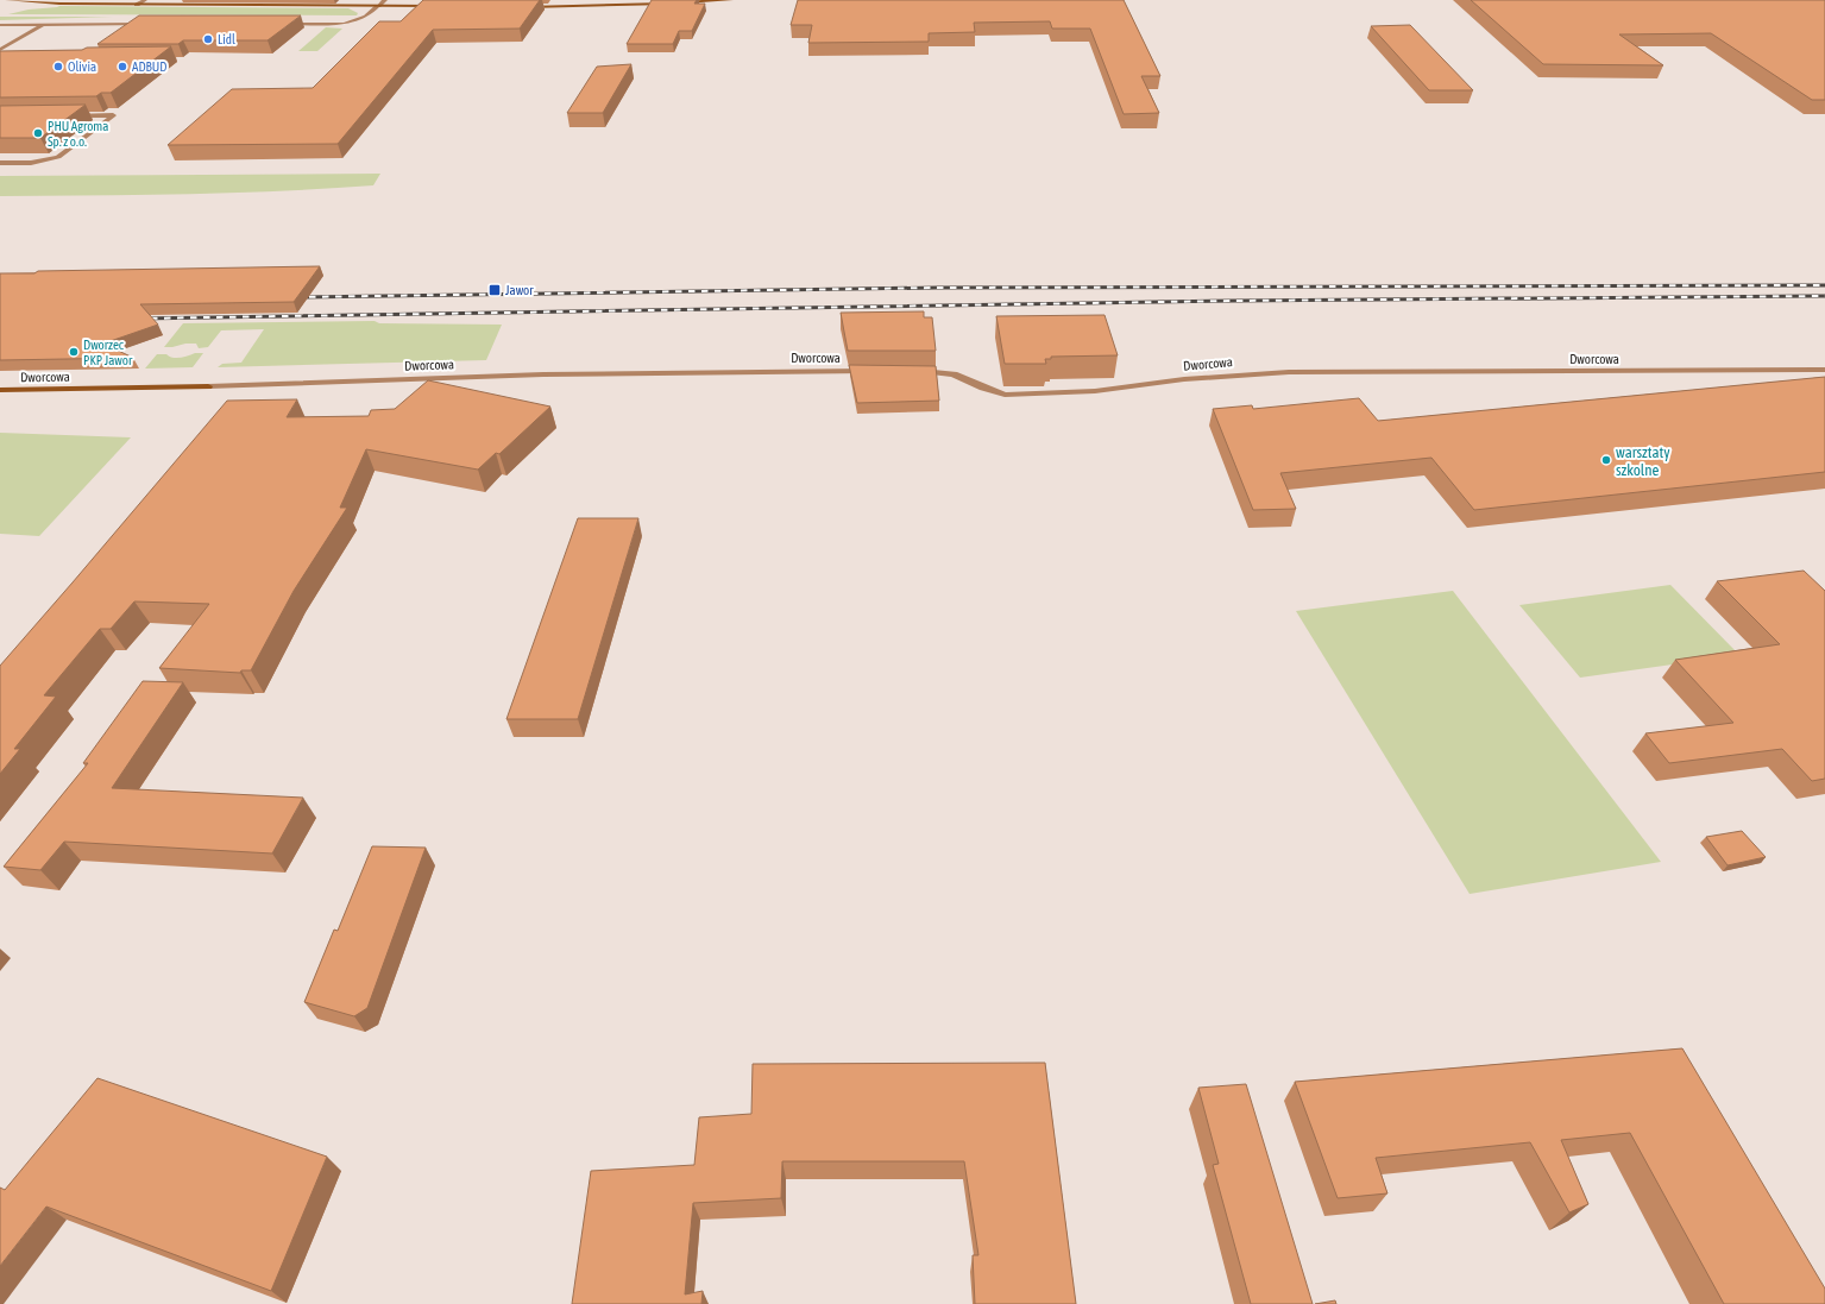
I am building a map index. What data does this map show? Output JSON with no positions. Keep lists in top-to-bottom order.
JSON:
{
  "streets": {
    "main road": ["Dworcowa"]
  },
  "places": {
    "other": [
      "Lidl",
      "Olivia",
      "ADBUD",
      "PHU Agroma Sp. z o.o.",
      "Dworzec PKP Jawor",
      "warsztaty szkolne"
    ],
    "transit": ["Jawor"]
  }
}
